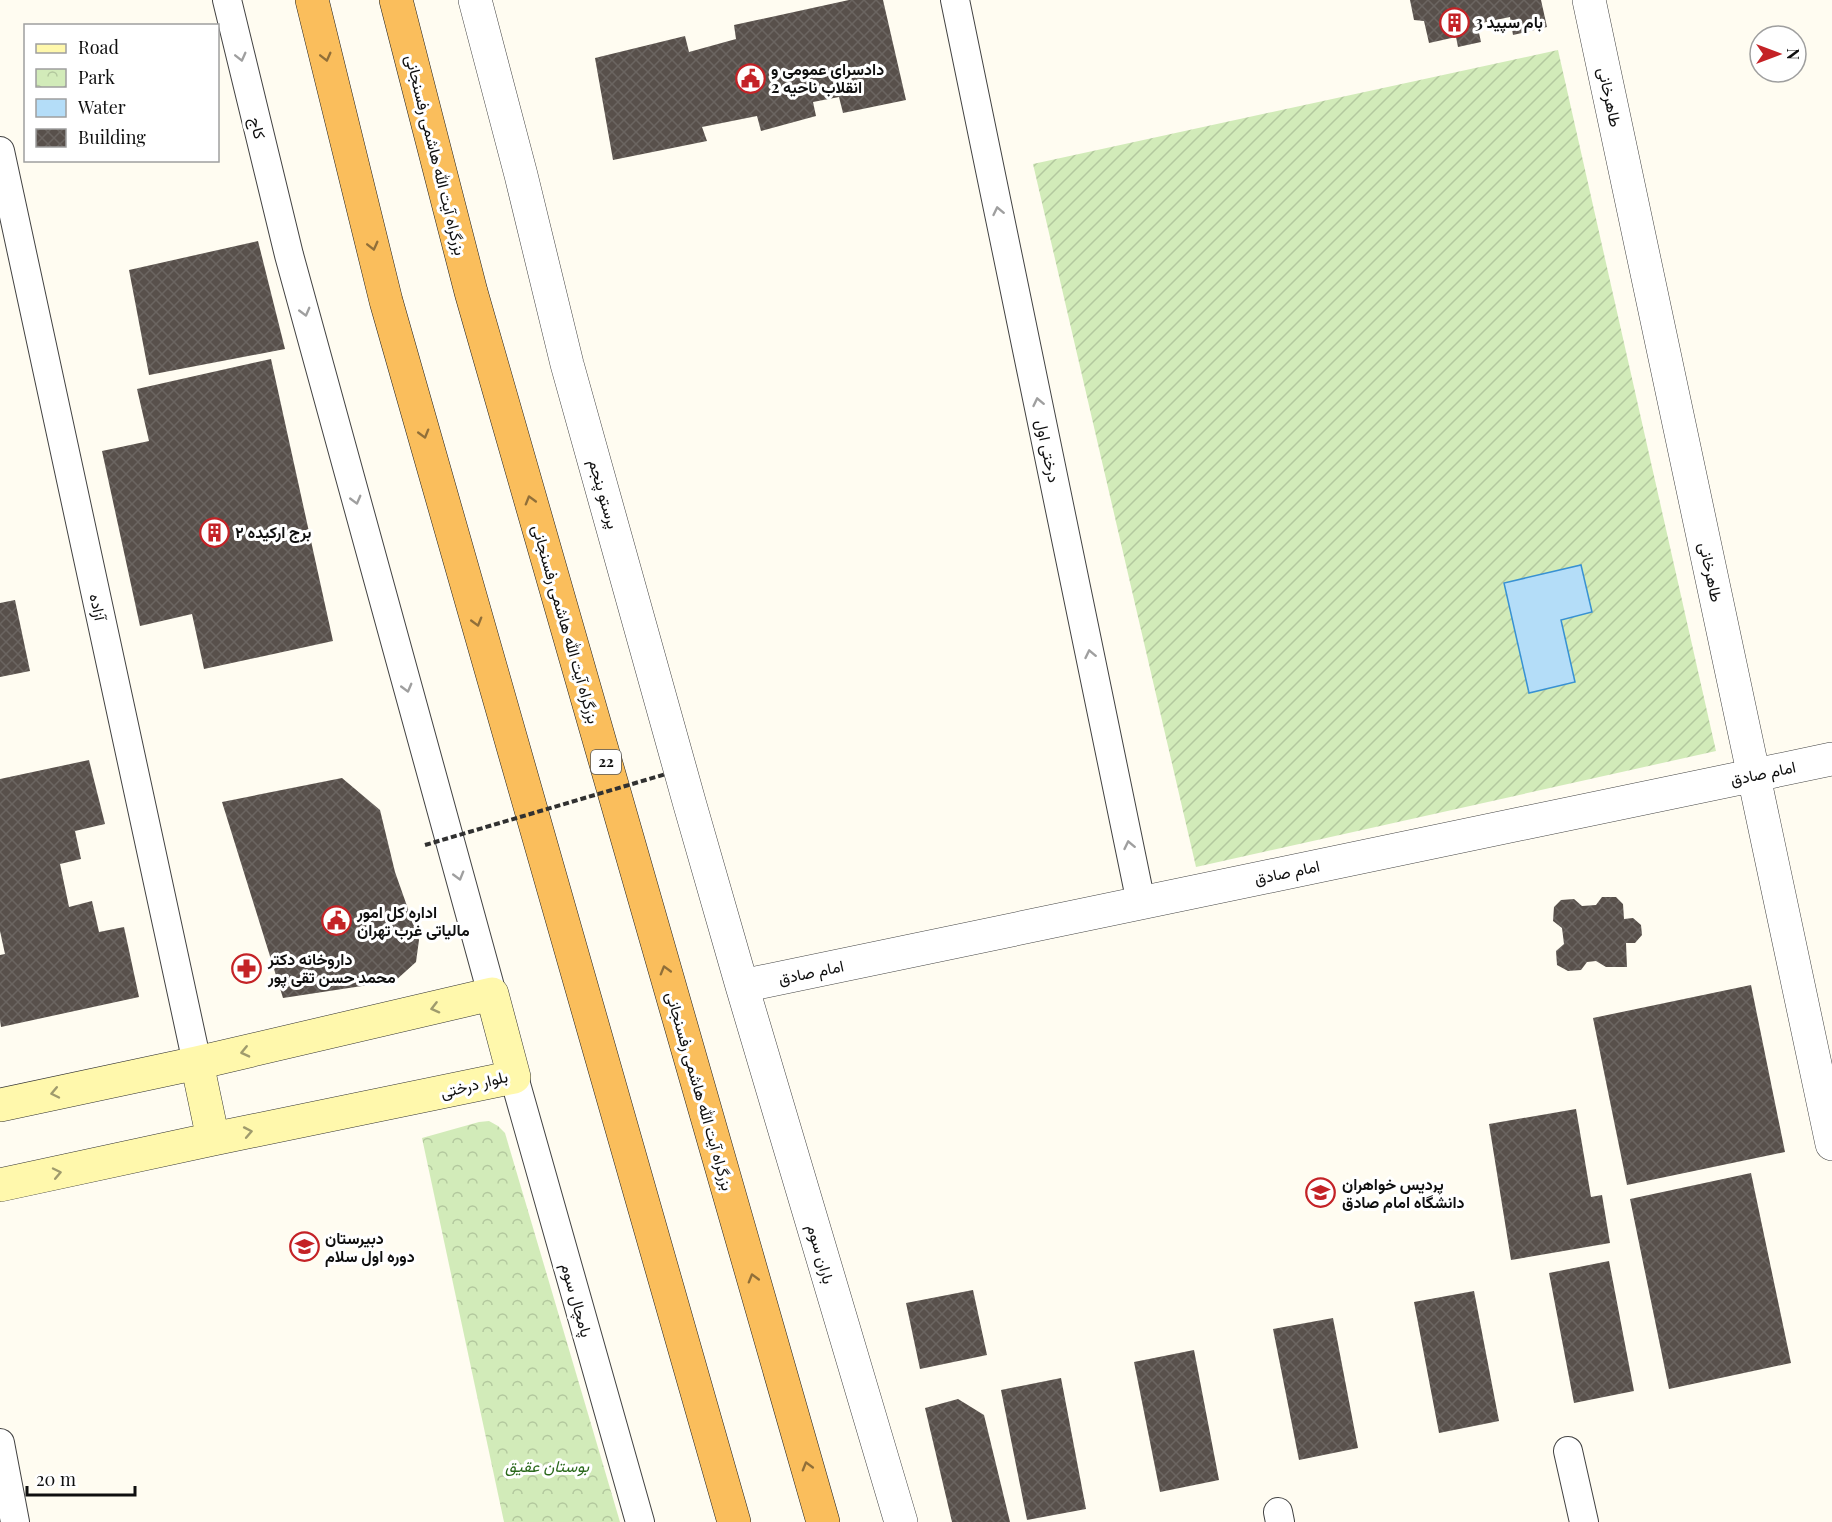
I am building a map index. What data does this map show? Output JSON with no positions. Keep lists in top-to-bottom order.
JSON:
{
  "streets": {
    "highway": ["بزرگراه آیت الله هاشمی رفسنجانی", "22"],
    "main road": ["بلوار درختی"],
    "street": [
      "طاهرخانی",
      "کاج",
      "درختی اول",
      "پرستو پنجم",
      "آزاده",
      "امام صادق",
      "باران سوم",
      "پامچال سوم"
    ]
  },
  "crossings": [
    ["طاهرخانی", "امام صادق"],
    ["کاج", "بلوار درختی"],
    ["درختی اول", "امام صادق"],
    ["پرستو پنجم", "امام صادق"],
    ["پرستو پنجم", "باران سوم"],
    ["امام صادق", "باران سوم"],
    ["بلوار درختی", "پامچال سوم"]
  ],
  "one_way": ["کاج", "درختی اول"],
  "parks": ["بوستان عقیق"],
  "places": {
    "building": ["بام سپید 3", "برج ارکیده ۲"],
    "public building": ["دادسرای عمومی و انقلاب ناحیه 2", "اداره کل امور مالیاتی غرب تهران"],
    "pharmacy": ["داروخانه دکتر محمد حسن تقی پور"],
    "school or university": ["پردیس خواهران دانشگاه امام صادق", "دبیرستان دوره اول سلام"]
  },
  "legend": [
    "Road",
    "Park",
    "Water",
    "Building"
  ],
  "scale_bar": "20 m",
  "north": "right"
}
